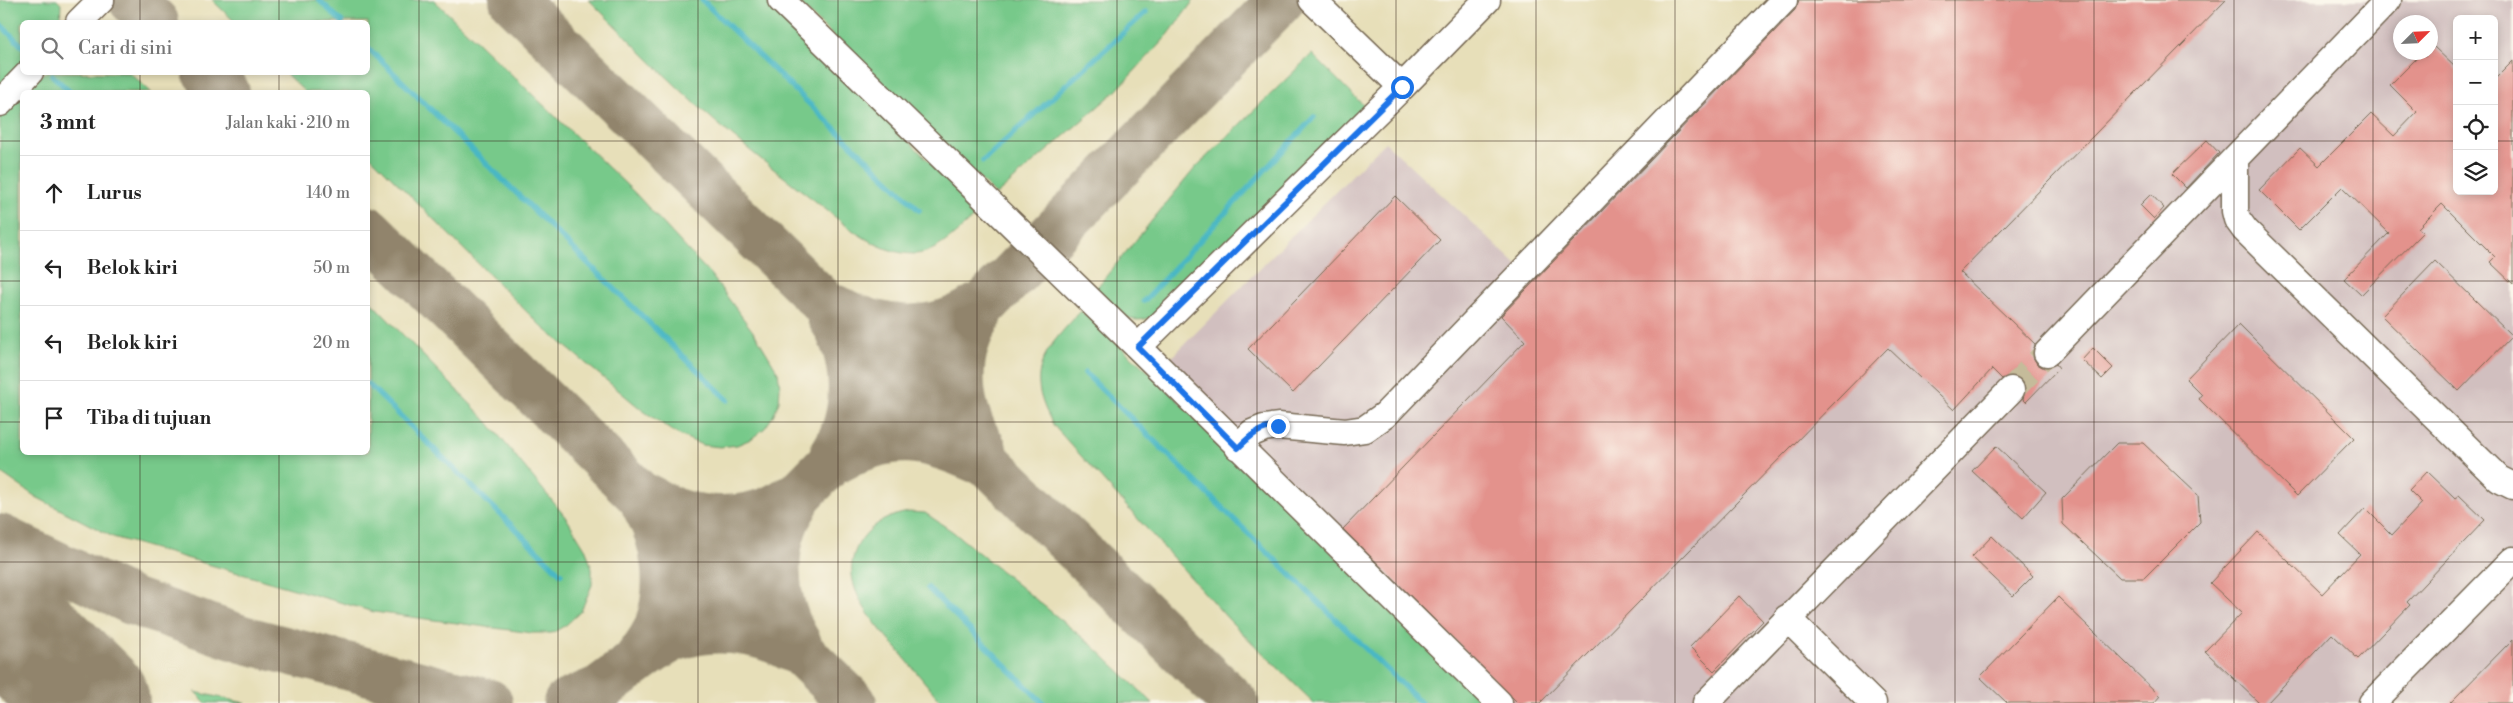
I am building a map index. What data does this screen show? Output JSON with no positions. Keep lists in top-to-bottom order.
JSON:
{
  "north": "top right",
  "page": {
    "map_buttons": ["+", "−"],
    "search": "Cari di sini",
    "heading": ["3 mnt", "Jalan kaki · 210 m"],
    "list": [
      ["Lurus", "140 m"],
      ["Belok kiri", "50 m"],
      ["Belok kiri", "20 m"],
      "Tiba di tujuan"
    ]
  }
}
